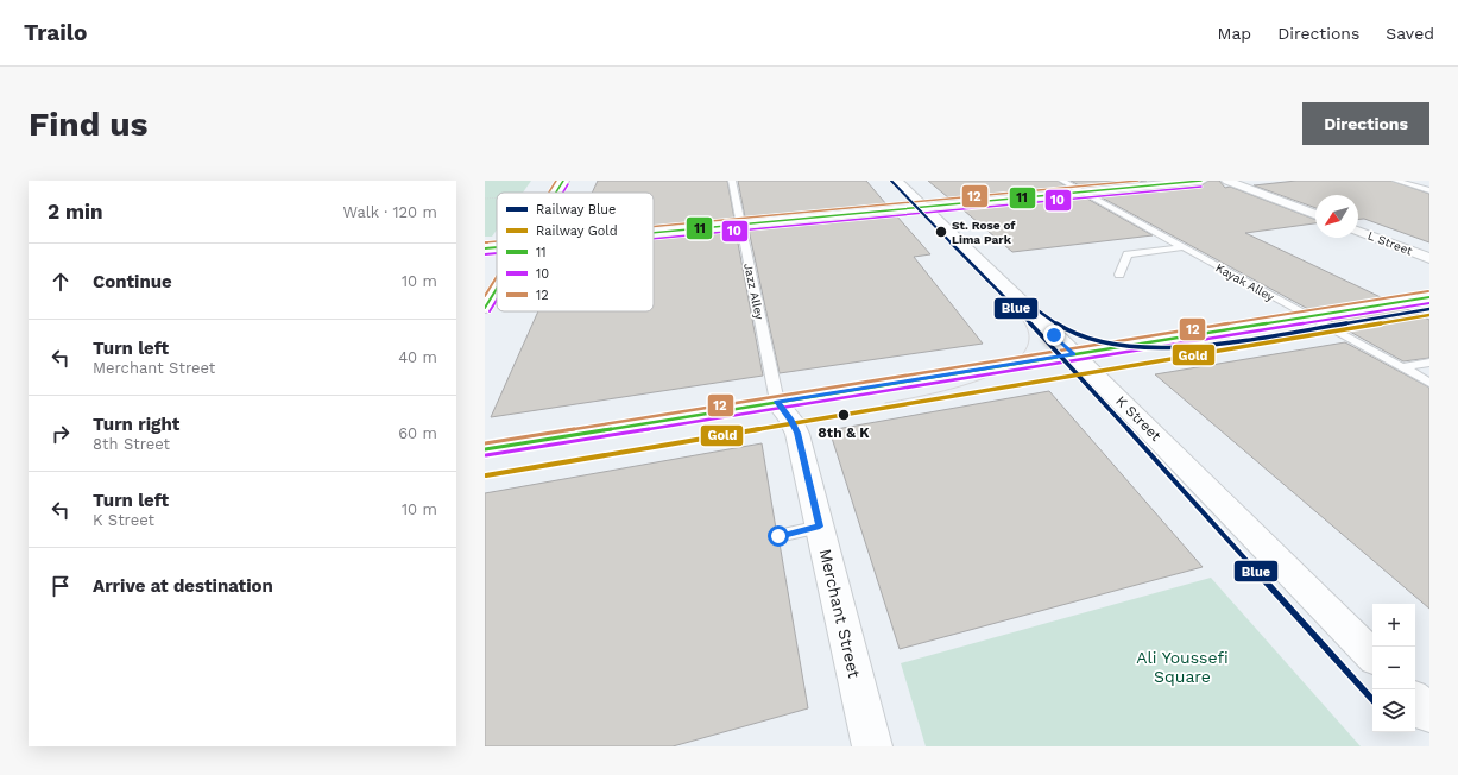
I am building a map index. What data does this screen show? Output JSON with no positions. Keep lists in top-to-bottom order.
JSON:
{
  "streets": {
    "street": ["L Street", "K Street", "Merchant Street"],
    "lane": ["Kayak Alley", "Jazz Alley"]
  },
  "crossings": [
    ["Jazz Alley", "Merchant Street"]
  ],
  "parks": ["Ali Youssefi Square"],
  "places": ["St. Rose of Lima Park", "8th & K"],
  "lines": [
    "rail line Blue",
    "transit line 11",
    "transit line 12",
    "transit line 10",
    "rail line Gold"
  ],
  "legend": [
    "Railway Blue",
    "Railway Gold",
    "11",
    "10",
    "12"
  ],
  "north": "bottom left",
  "page": {
    "header": "Trailo",
    "nav": ["Map", "Directions", "Saved"],
    "buttons": "Directions",
    "title": "Find us",
    "heading": ["2 min", "Walk · 120 m"],
    "list": [
      ["Continue", "10 m"],
      ["Turn left", "Merchant Street", "40 m"],
      ["Turn right", "8th Street", "60 m"],
      ["Turn left", "K Street", "10 m"],
      "Arrive at destination"
    ],
    "map_buttons": ["+", "−"]
  }
}
